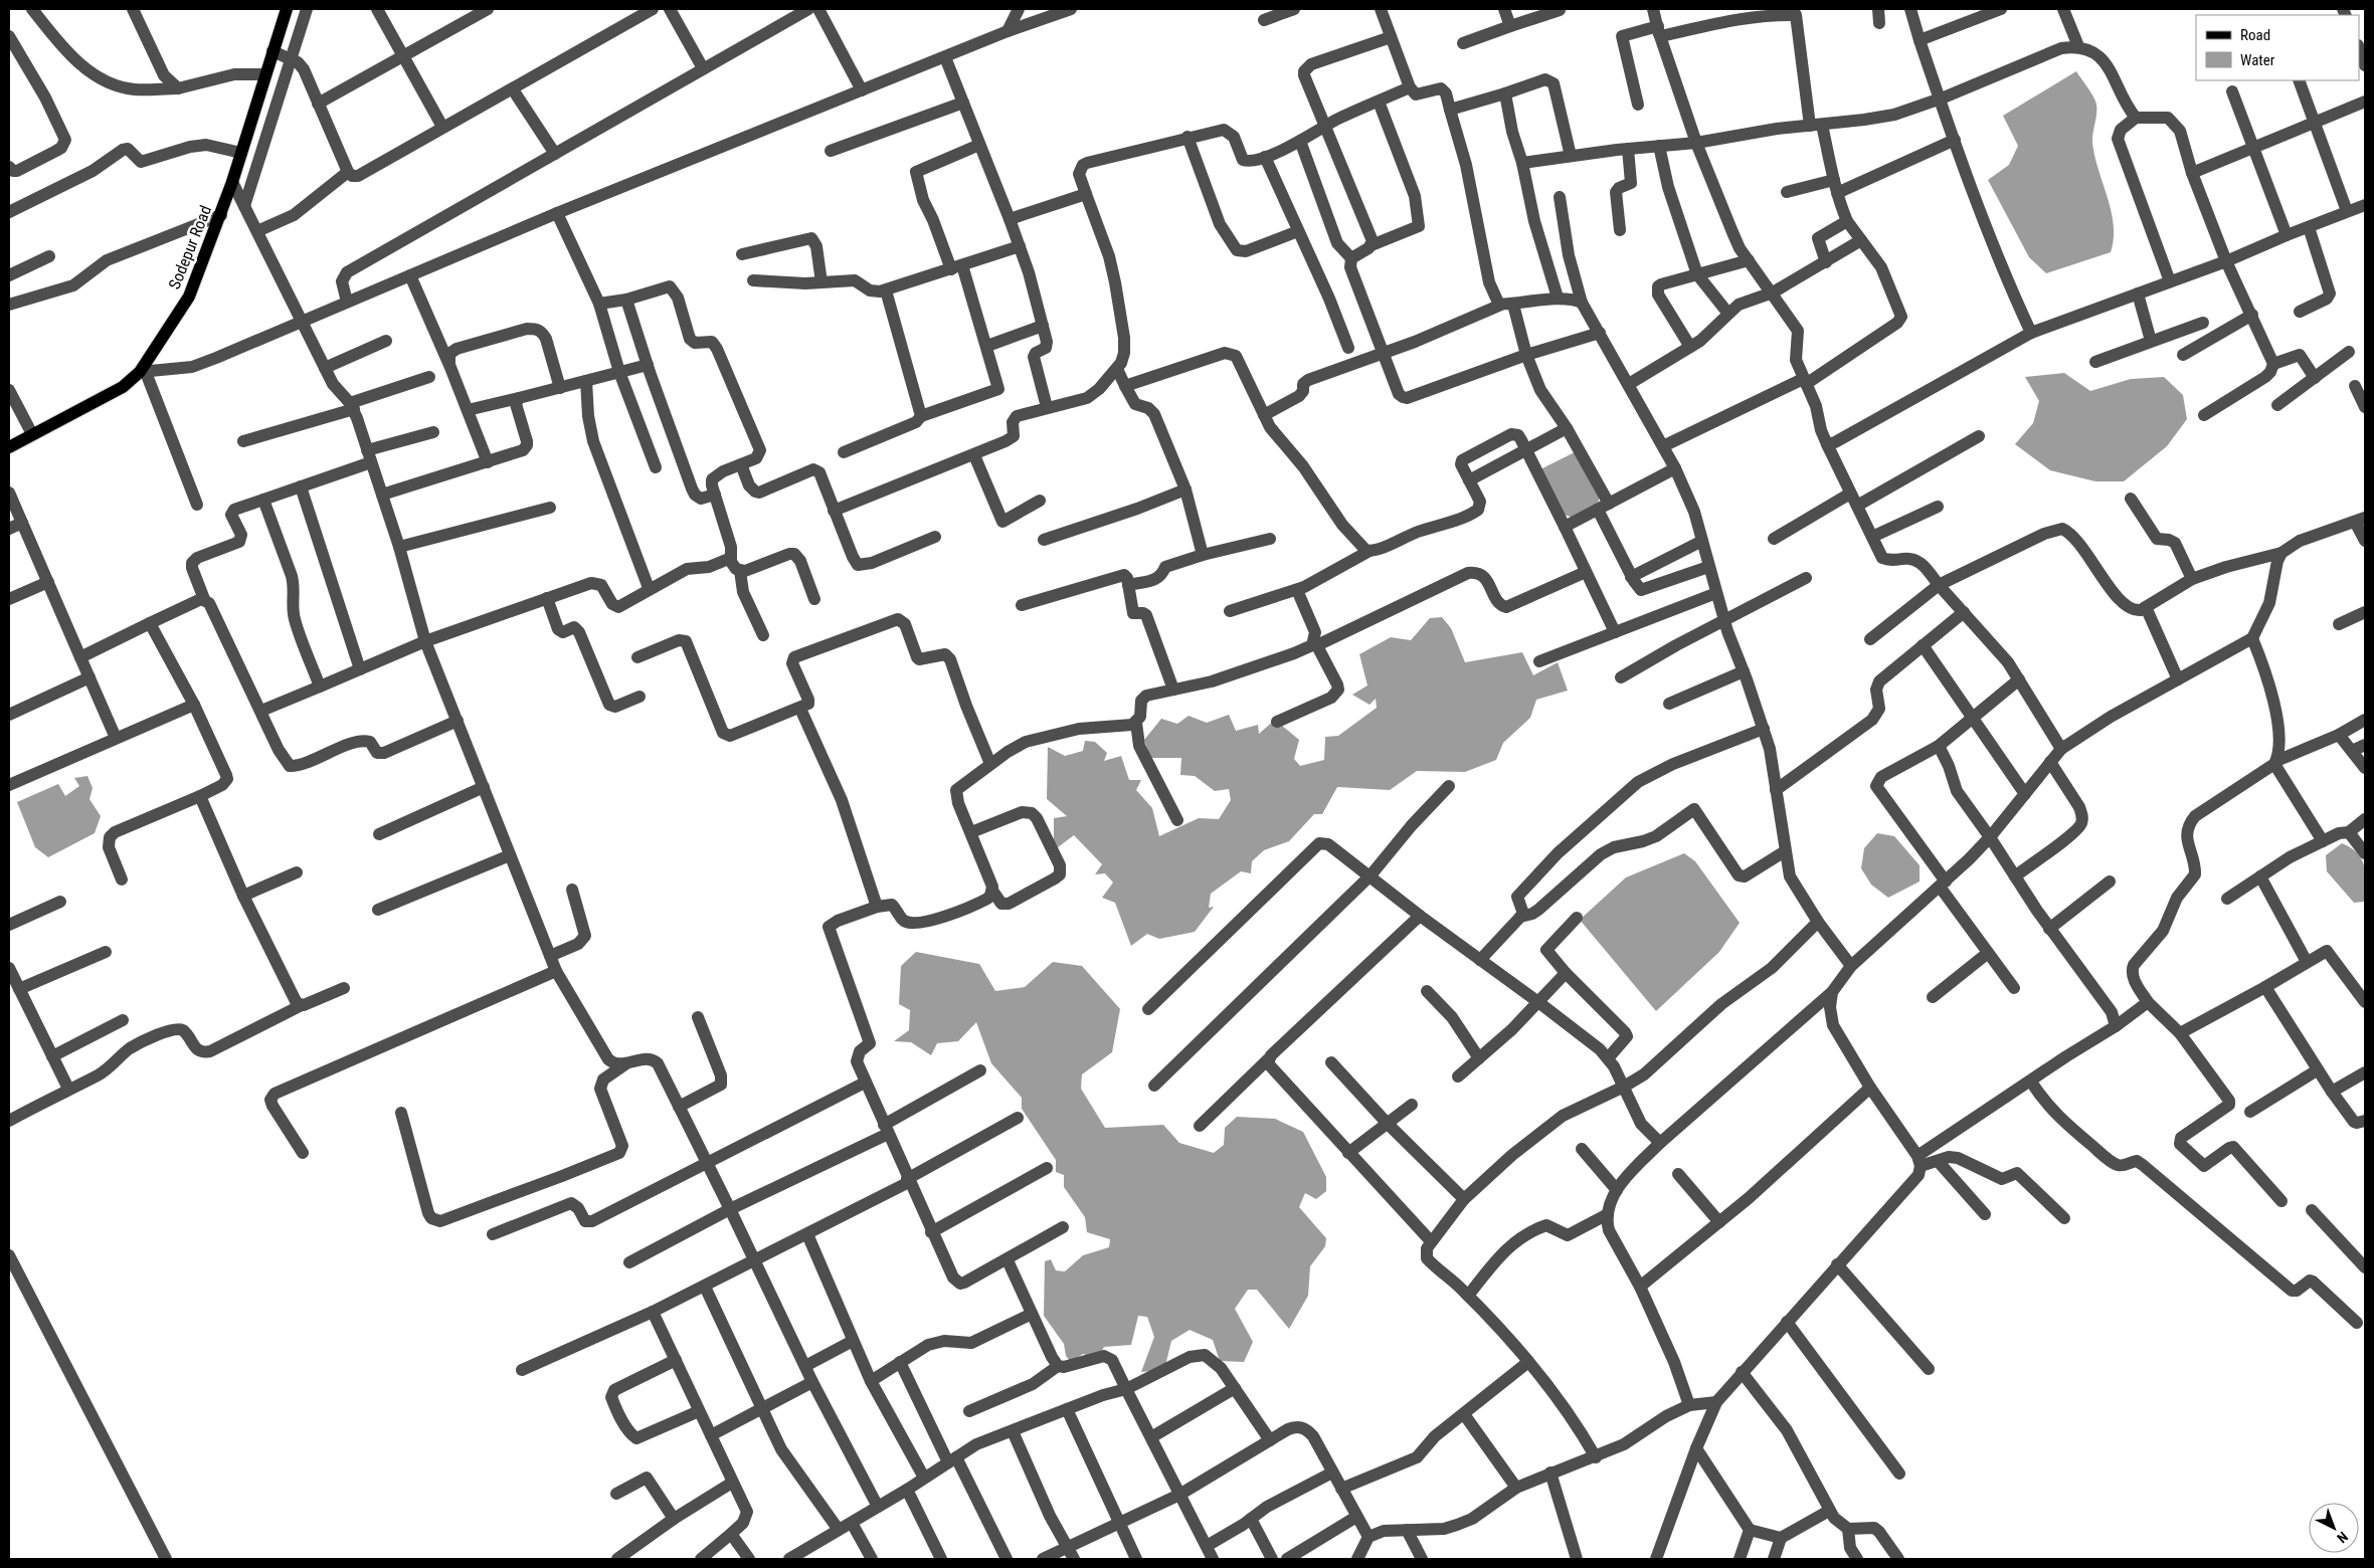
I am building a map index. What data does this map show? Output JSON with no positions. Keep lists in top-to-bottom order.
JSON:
{
  "streets": {
    "main road": ["Sodepur Road"]
  },
  "legend": ["Road", "Water"],
  "north": "bottom right"
}
